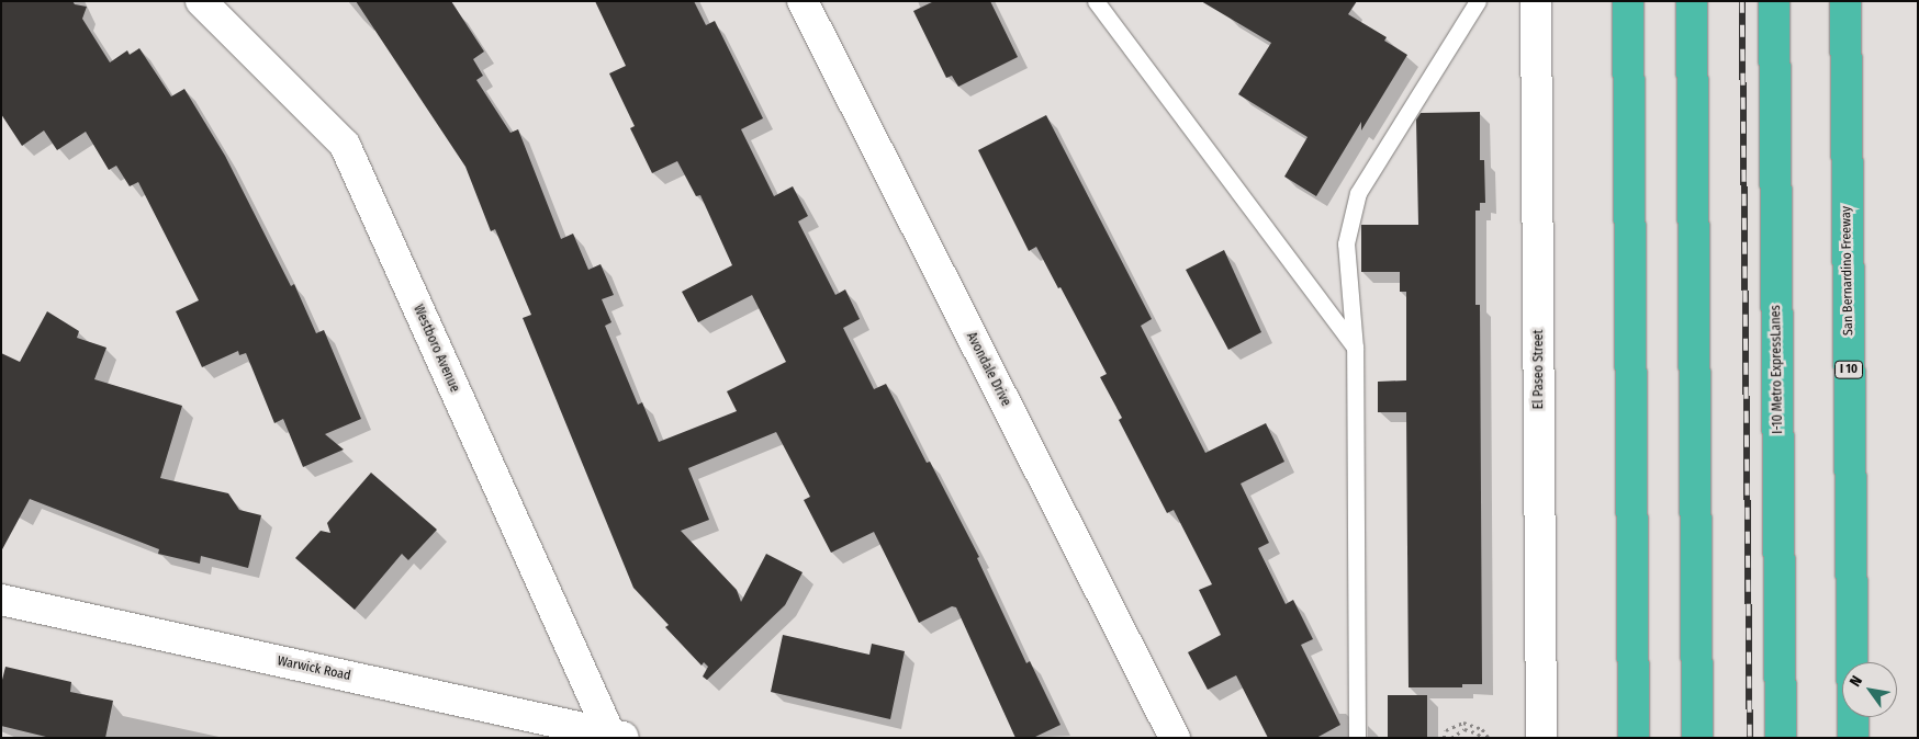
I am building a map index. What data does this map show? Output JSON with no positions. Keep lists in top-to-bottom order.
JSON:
{
  "streets": {
    "highway": ["San Bernardino Freeway", "I-10 Metro ExpressLanes", "I 10"],
    "street": [
      "Westboro Avenue",
      "Avondale Drive",
      "El Paseo Street",
      "Warwick Road"
    ]
  },
  "crossings": [
    ["Westboro Avenue", "Warwick Road"]
  ],
  "north": "top left"
}
